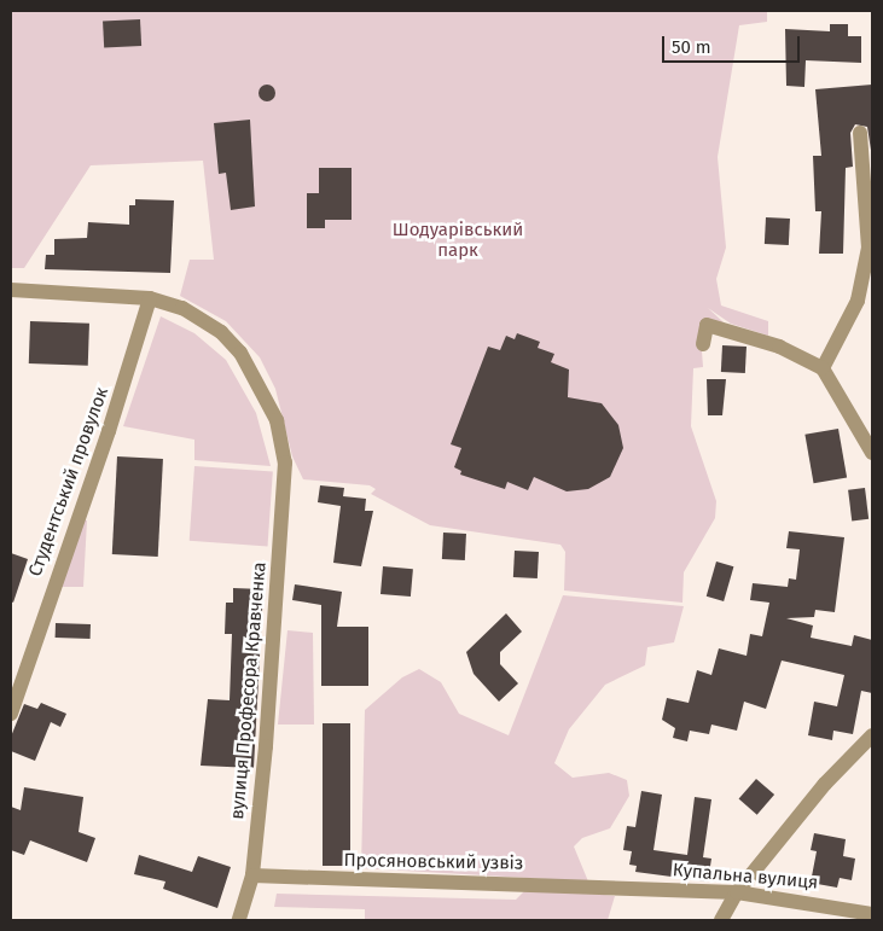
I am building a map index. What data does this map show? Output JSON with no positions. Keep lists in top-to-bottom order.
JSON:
{
  "streets": {
    "street": [
      "Студентський провулок",
      "вулиця Професора Кравченка",
      "Просяновський узвіз",
      "Купальна вулиця"
    ]
  },
  "crossings": [
    ["Студентський провулок", "вулиця Професора Кравченка"],
    ["вулиця Професора Кравченка", "Просяновський узвіз"],
    ["Просяновський узвіз", "Купальна вулиця"]
  ],
  "parks": ["Шодуарівський парк"],
  "scale_bar": "50 m"
}
